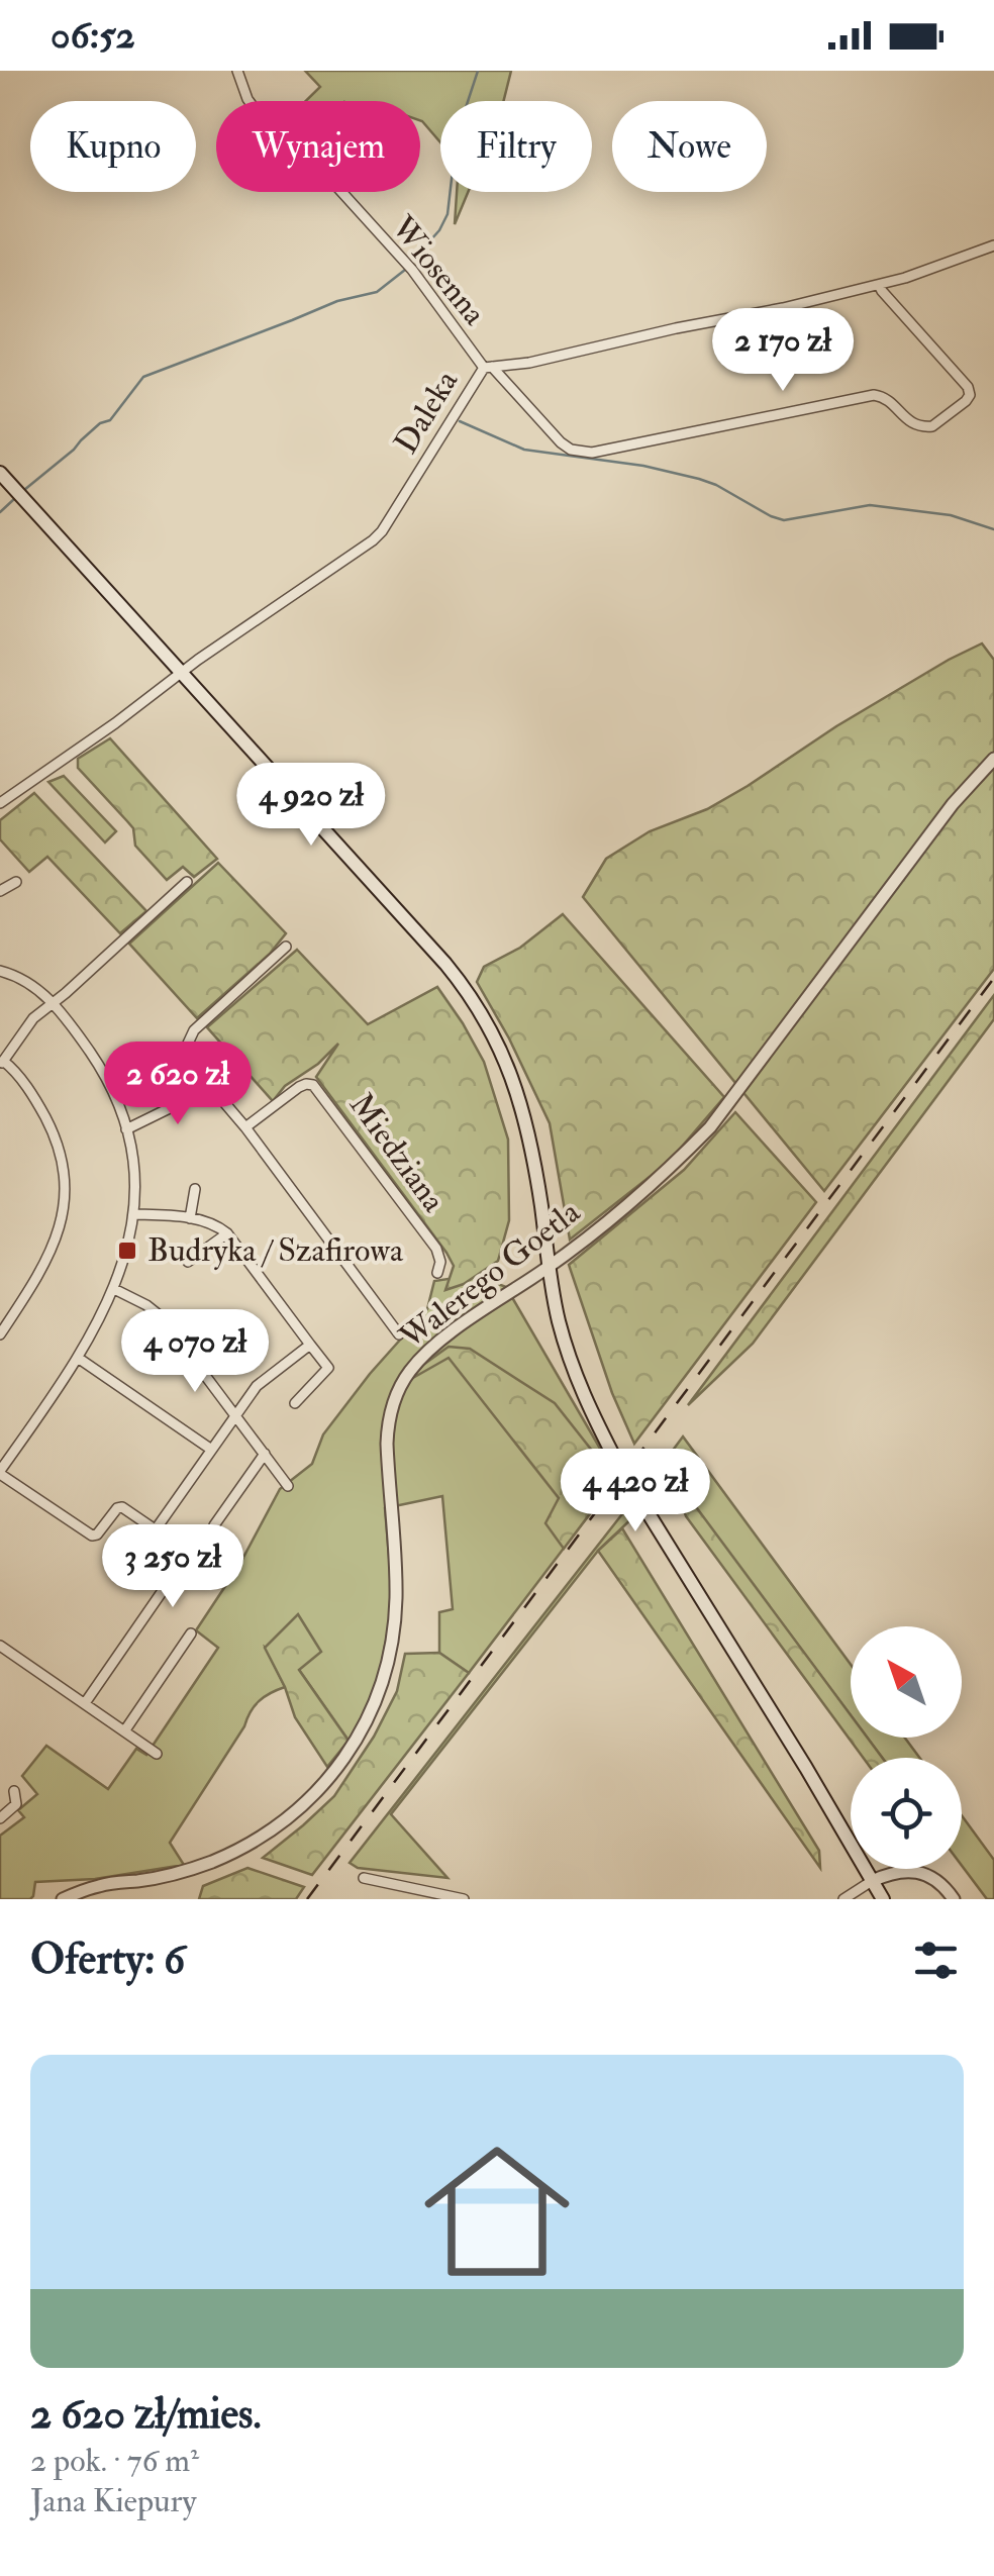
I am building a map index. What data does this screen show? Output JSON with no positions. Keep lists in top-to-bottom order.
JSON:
{
  "streets": {
    "street": [
      "Wiosenna",
      "Daleka",
      "Miedziana",
      "Walerego Goetla"
    ]
  },
  "crossings": [
    ["Wiosenna", "Daleka"]
  ],
  "places": {
    "transit": ["Budryka / Szafirowa"]
  },
  "north": "top left",
  "page": {
    "status": "06:52",
    "chip": [
      "Kupno",
      "Wynajem",
      "Filtry",
      "Nowe"
    ],
    "price": [
      "2 170 zł",
      "4 920 zł",
      "2 620 zł",
      "4 070 zł",
      "4 420 zł",
      "3 250 zł"
    ],
    "heading": "Oferty: 6",
    "list": [
      {
        "name": "2 620 zł/mies.",
        "note": "2 pok. · 76 m² · Jana Kiepury"
      }
    ]
  }
}
